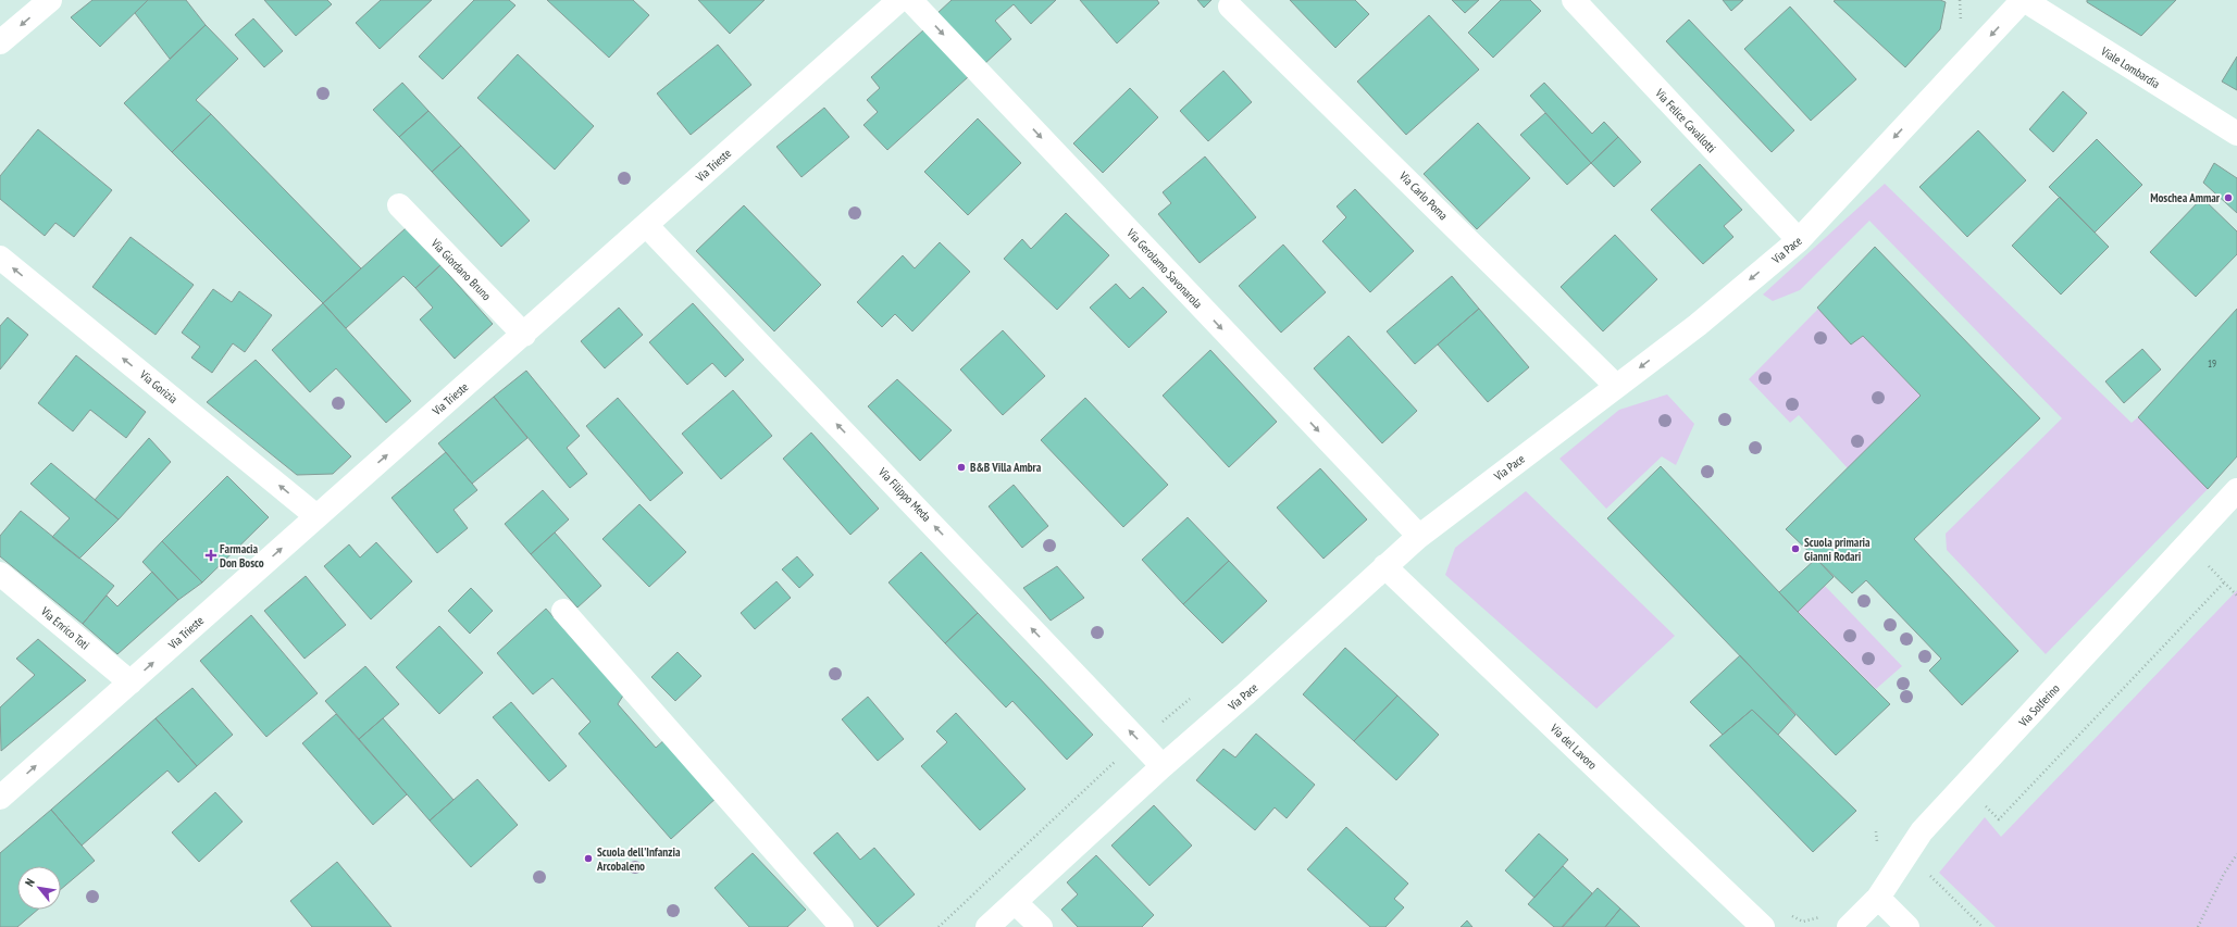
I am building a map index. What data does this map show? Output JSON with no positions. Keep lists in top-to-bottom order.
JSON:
{
  "streets": {
    "street": [
      "Viale Lombardia",
      "Via Felice Cavallotti",
      "Via Trieste",
      "Via Carlo Poma",
      "Via Pace",
      "Via Gerolamo Savonarola",
      "Via Giordano Bruno",
      "Via Gorizia",
      "Via Filippo Meda",
      "Via Enrico Toti",
      "Via Solferino",
      "Via del Lavoro"
    ]
  },
  "crossings": [
    ["Viale Lombardia", "Via Pace"],
    ["Via Felice Cavallotti", "Via Pace"],
    ["Via Trieste", "Via Giordano Bruno"],
    ["Via Trieste", "Via Gorizia"],
    ["Via Trieste", "Via Filippo Meda"],
    ["Via Trieste", "Via Enrico Toti"],
    ["Via Carlo Poma", "Via Pace"],
    ["Via Pace", "Via Gerolamo Savonarola"],
    ["Via Pace", "Via Filippo Meda"],
    ["Via Pace", "Via del Lavoro"]
  ],
  "one_way": [
    "Via Trieste",
    "Via Pace",
    "Via Gerolamo Savonarola",
    "Via Gorizia",
    "Via Filippo Meda"
  ],
  "places": {
    "other": [
      "Moschea Ammar",
      "B&B Villa Ambra",
      "Scuola primaria Gianni Rodari",
      "Scuola dell'Infanzia Arcobaleno"
    ],
    "health": ["Farmacia Don Bosco"]
  },
  "house_numbers": ["19"],
  "north": "top left"
}
